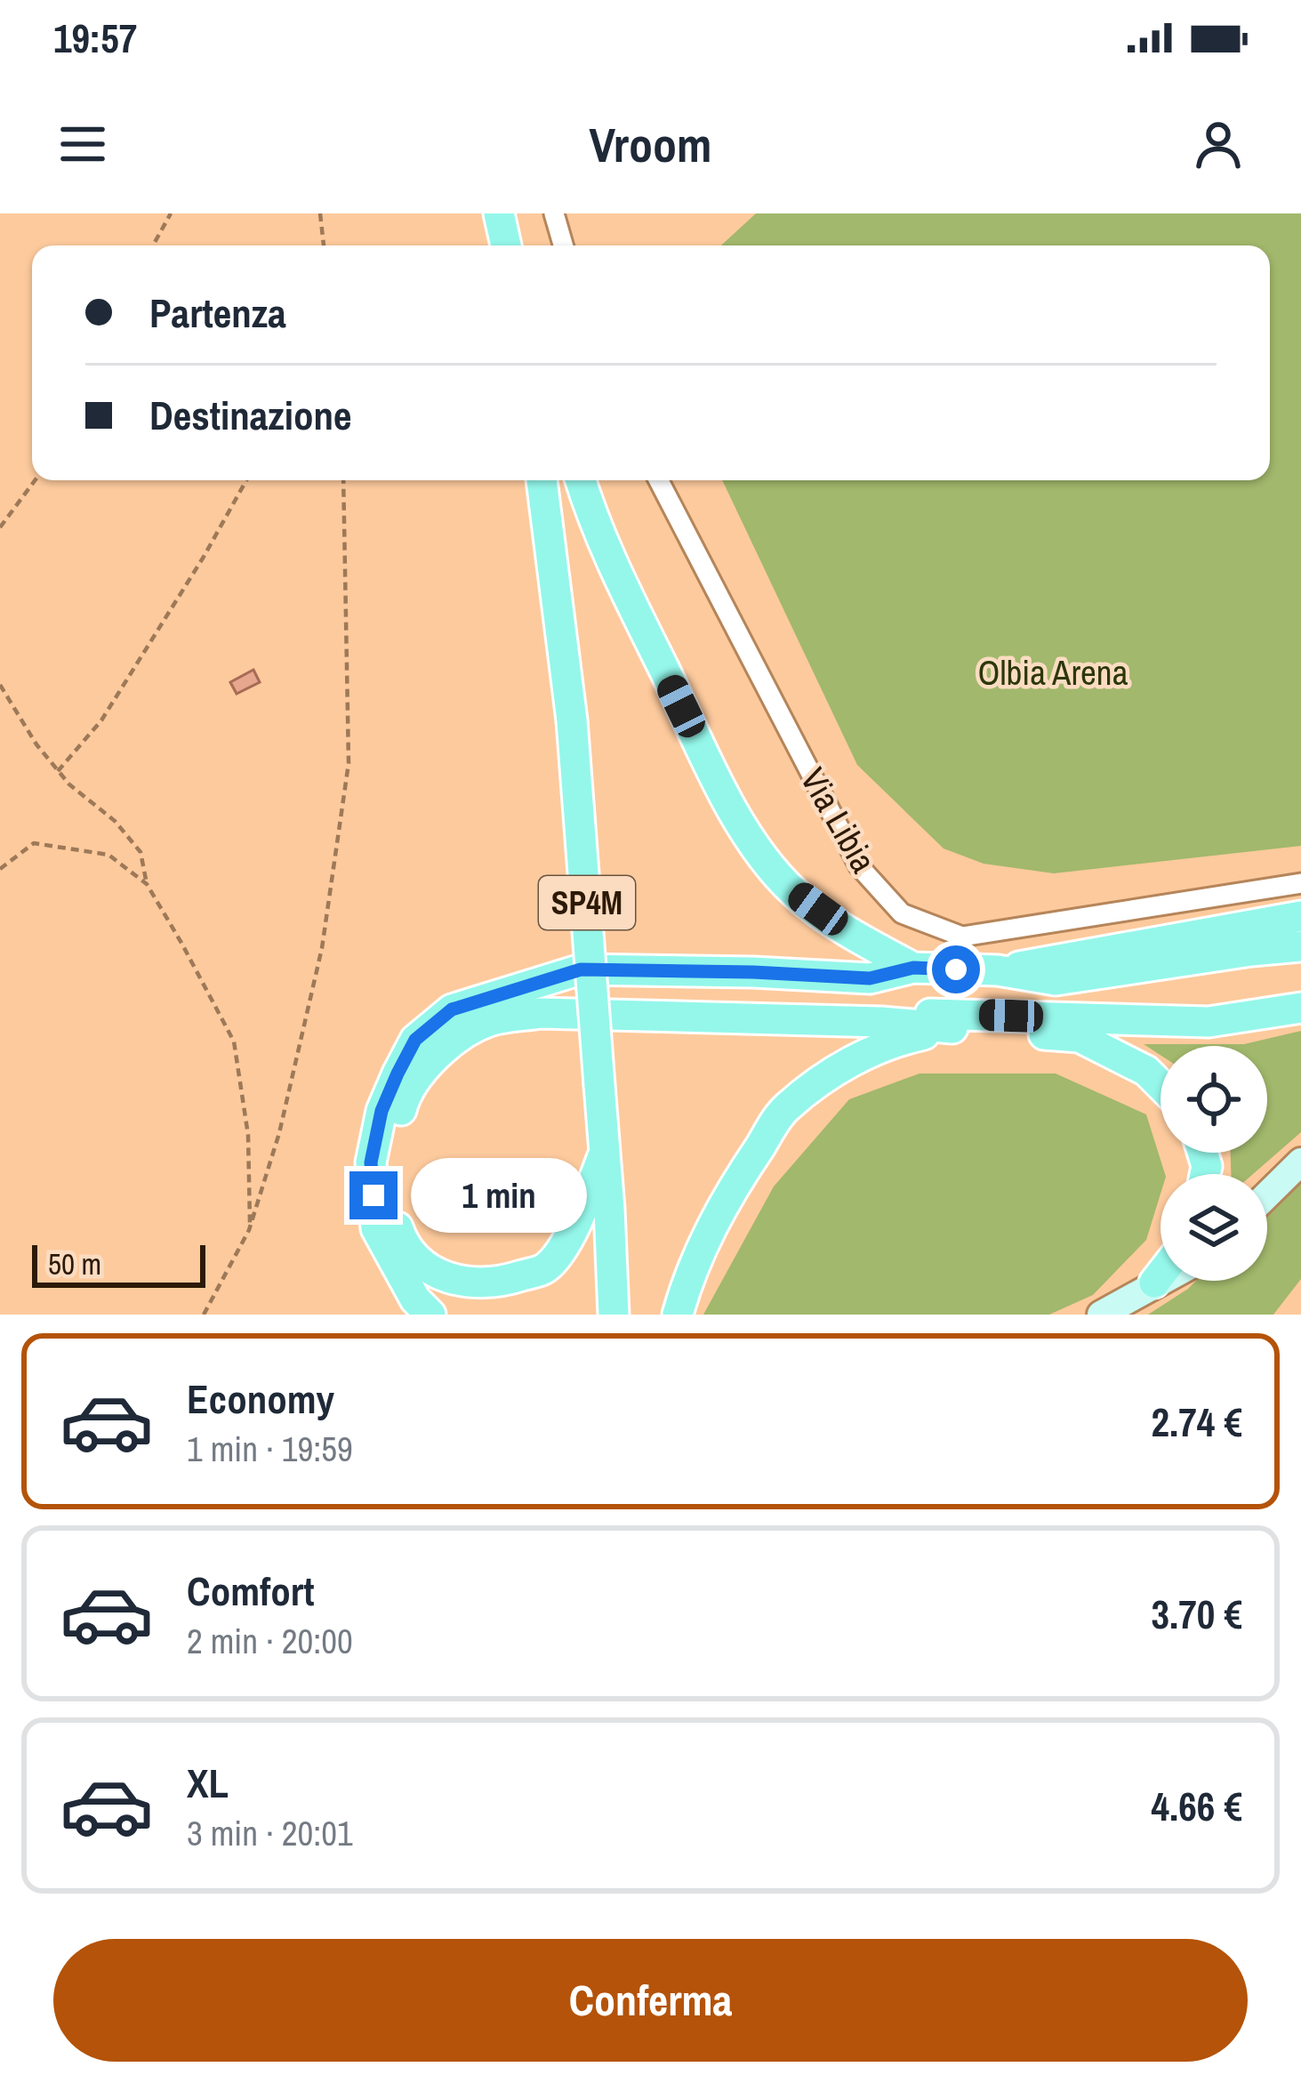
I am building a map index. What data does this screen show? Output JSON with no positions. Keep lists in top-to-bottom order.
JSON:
{
  "streets": {
    "main road": ["SP4M"],
    "street": ["Via Libia"]
  },
  "parks": ["Olbia Arena"],
  "scale_bar": "50 m",
  "page": {
    "status": "19:57",
    "header": "Vroom",
    "banner": ["Partenza", "Destinazione"],
    "bubble": "1 min",
    "scale": "50 m",
    "list": [
      {
        "name": "Economy",
        "note": "1 min · 19:59",
        "value": "2.74 €"
      },
      {
        "name": "Comfort",
        "note": "2 min · 20:00",
        "value": "3.70 €"
      },
      {
        "name": "XL",
        "note": "3 min · 20:01",
        "value": "4.66 €"
      }
    ],
    "buttons": "Conferma"
  }
}
